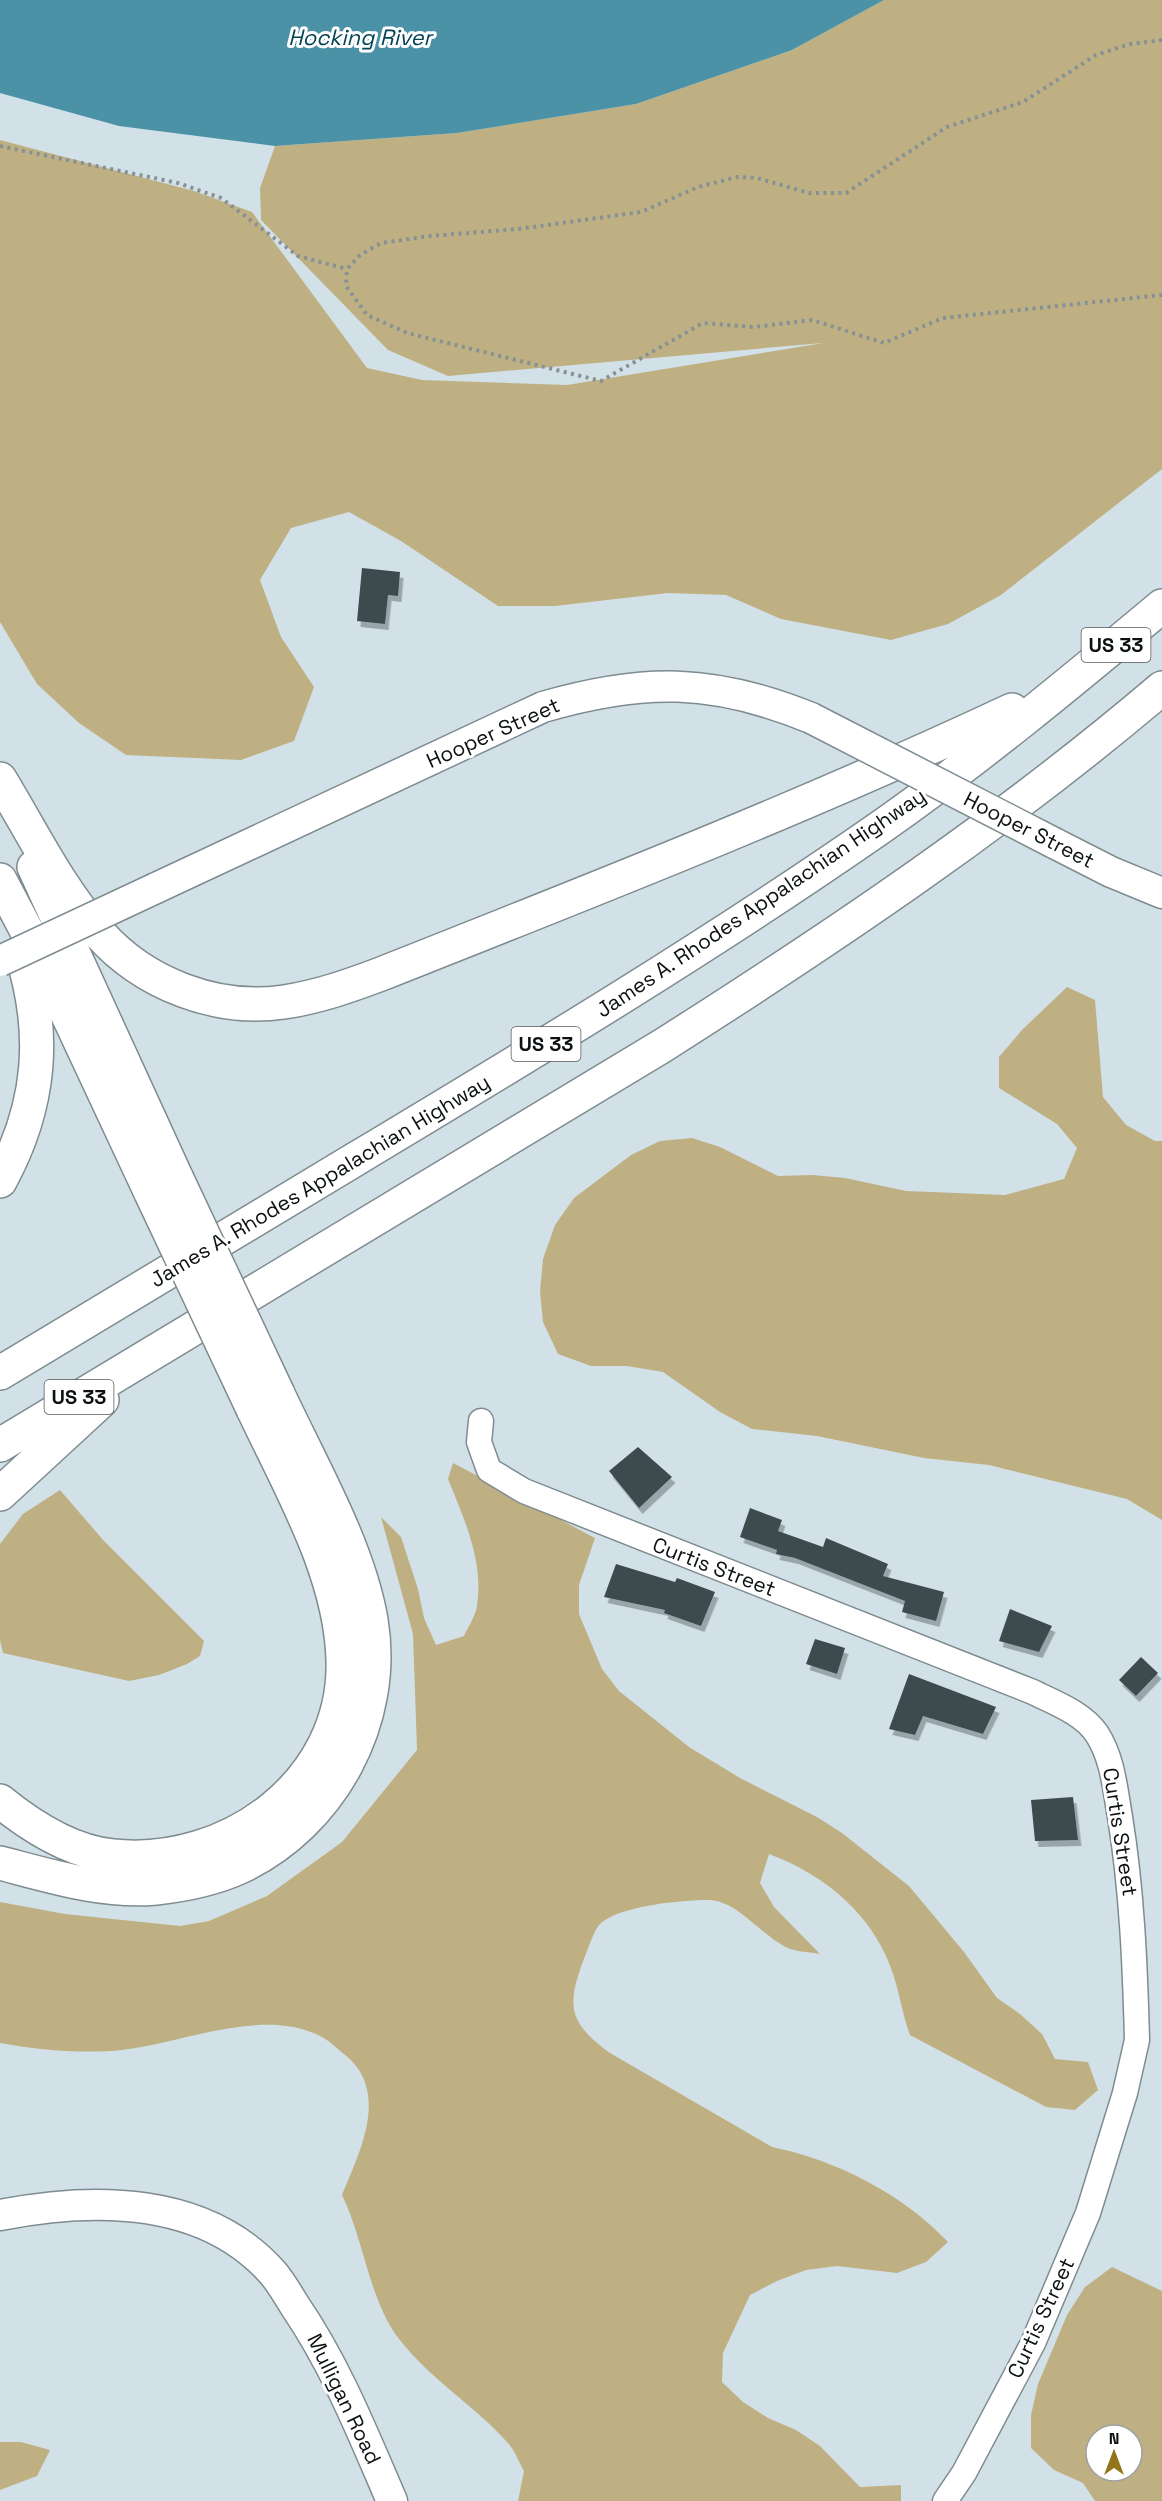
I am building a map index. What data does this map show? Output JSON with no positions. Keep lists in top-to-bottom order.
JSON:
{
  "streets": {
    "highway": ["US 33", "James A. Rhodes Appalachian Highway"],
    "street": ["Hooper Street", "Curtis Street", "Mulligan Road"]
  },
  "water": ["Hocking River"],
  "north": "top"
}
